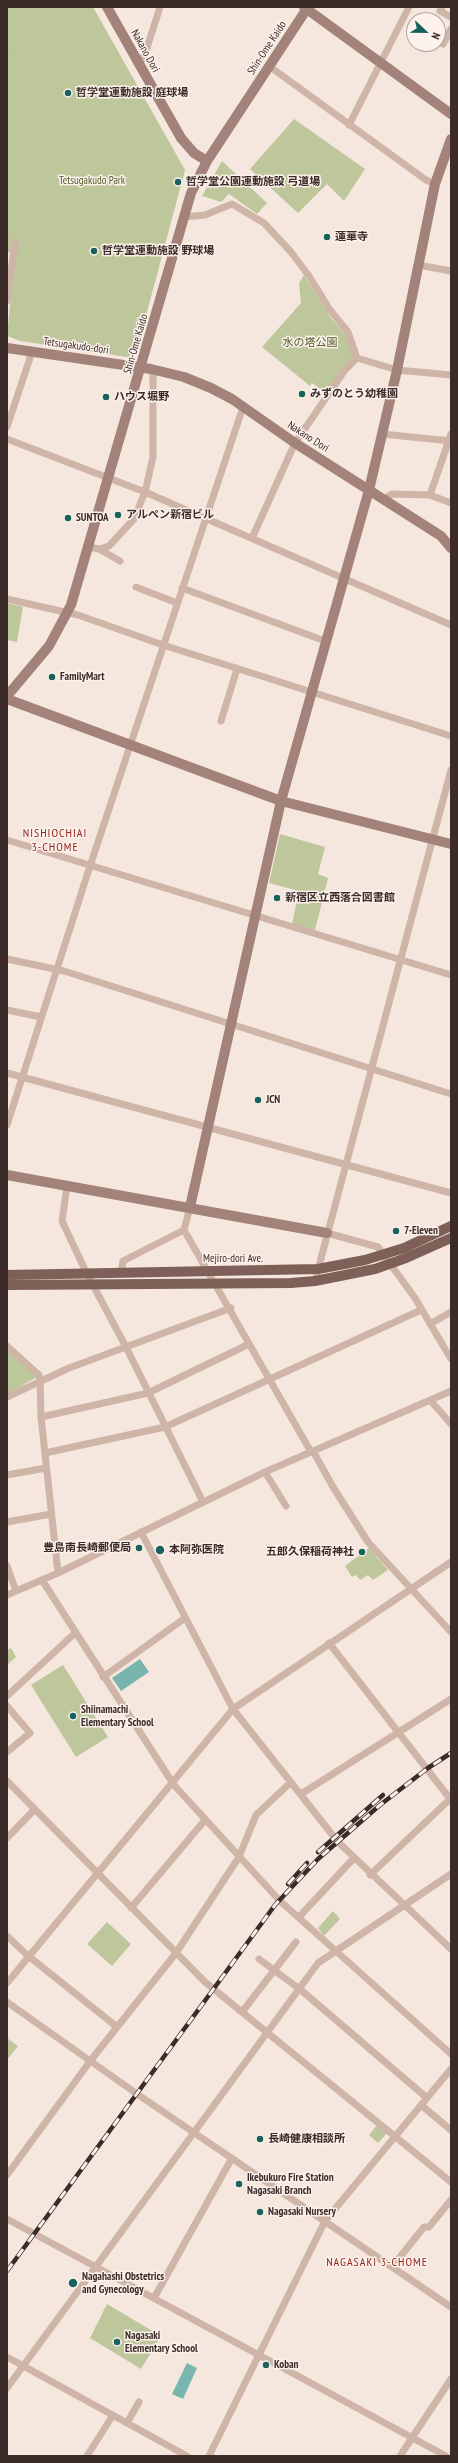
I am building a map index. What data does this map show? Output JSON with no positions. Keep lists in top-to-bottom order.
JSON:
{
  "streets": {
    "main road": ["Mejiro-dori Ave."],
    "street": ["Shin-Ome Kaido", "Nakano Dori", "Tetsugakudo-dori"]
  },
  "crossings": [
    ["Shin-Ome Kaido", "Nakano Dori"],
    ["Shin-Ome Kaido", "Tetsugakudo-dori"],
    ["Nakano Dori", "Tetsugakudo-dori"]
  ],
  "districts": ["NISHIOCHIAI 3-CHOME", "NAGASAKI 3-CHOME"],
  "parks": ["Tetsugakudo Park", "水の塔公園"],
  "places": [
    "哲学堂運動施設 庭球場",
    "哲学堂公園運動施設 弓道場",
    "蓮華寺",
    "哲学堂運動施設 野球場",
    "みずのとう幼稚園",
    "ハウス堀野",
    "アルペン新宿ビル",
    "SUNTOA",
    "FamilyMart",
    "新宿区立西落合図書館",
    "JCN",
    "7-Eleven",
    "豊島南長崎郵便局",
    "本阿弥医院",
    "五郎久保稲荷神社",
    "Shiinamachi Elementary School",
    "長崎健康相談所",
    "Ikebukuro Fire Station Nagasaki Branch",
    "Nagasaki Nursery",
    "Nagahashi Obstetrics and Gynecology",
    "Nagasaki Elementary School",
    "Koban"
  ],
  "north": "right"
}
